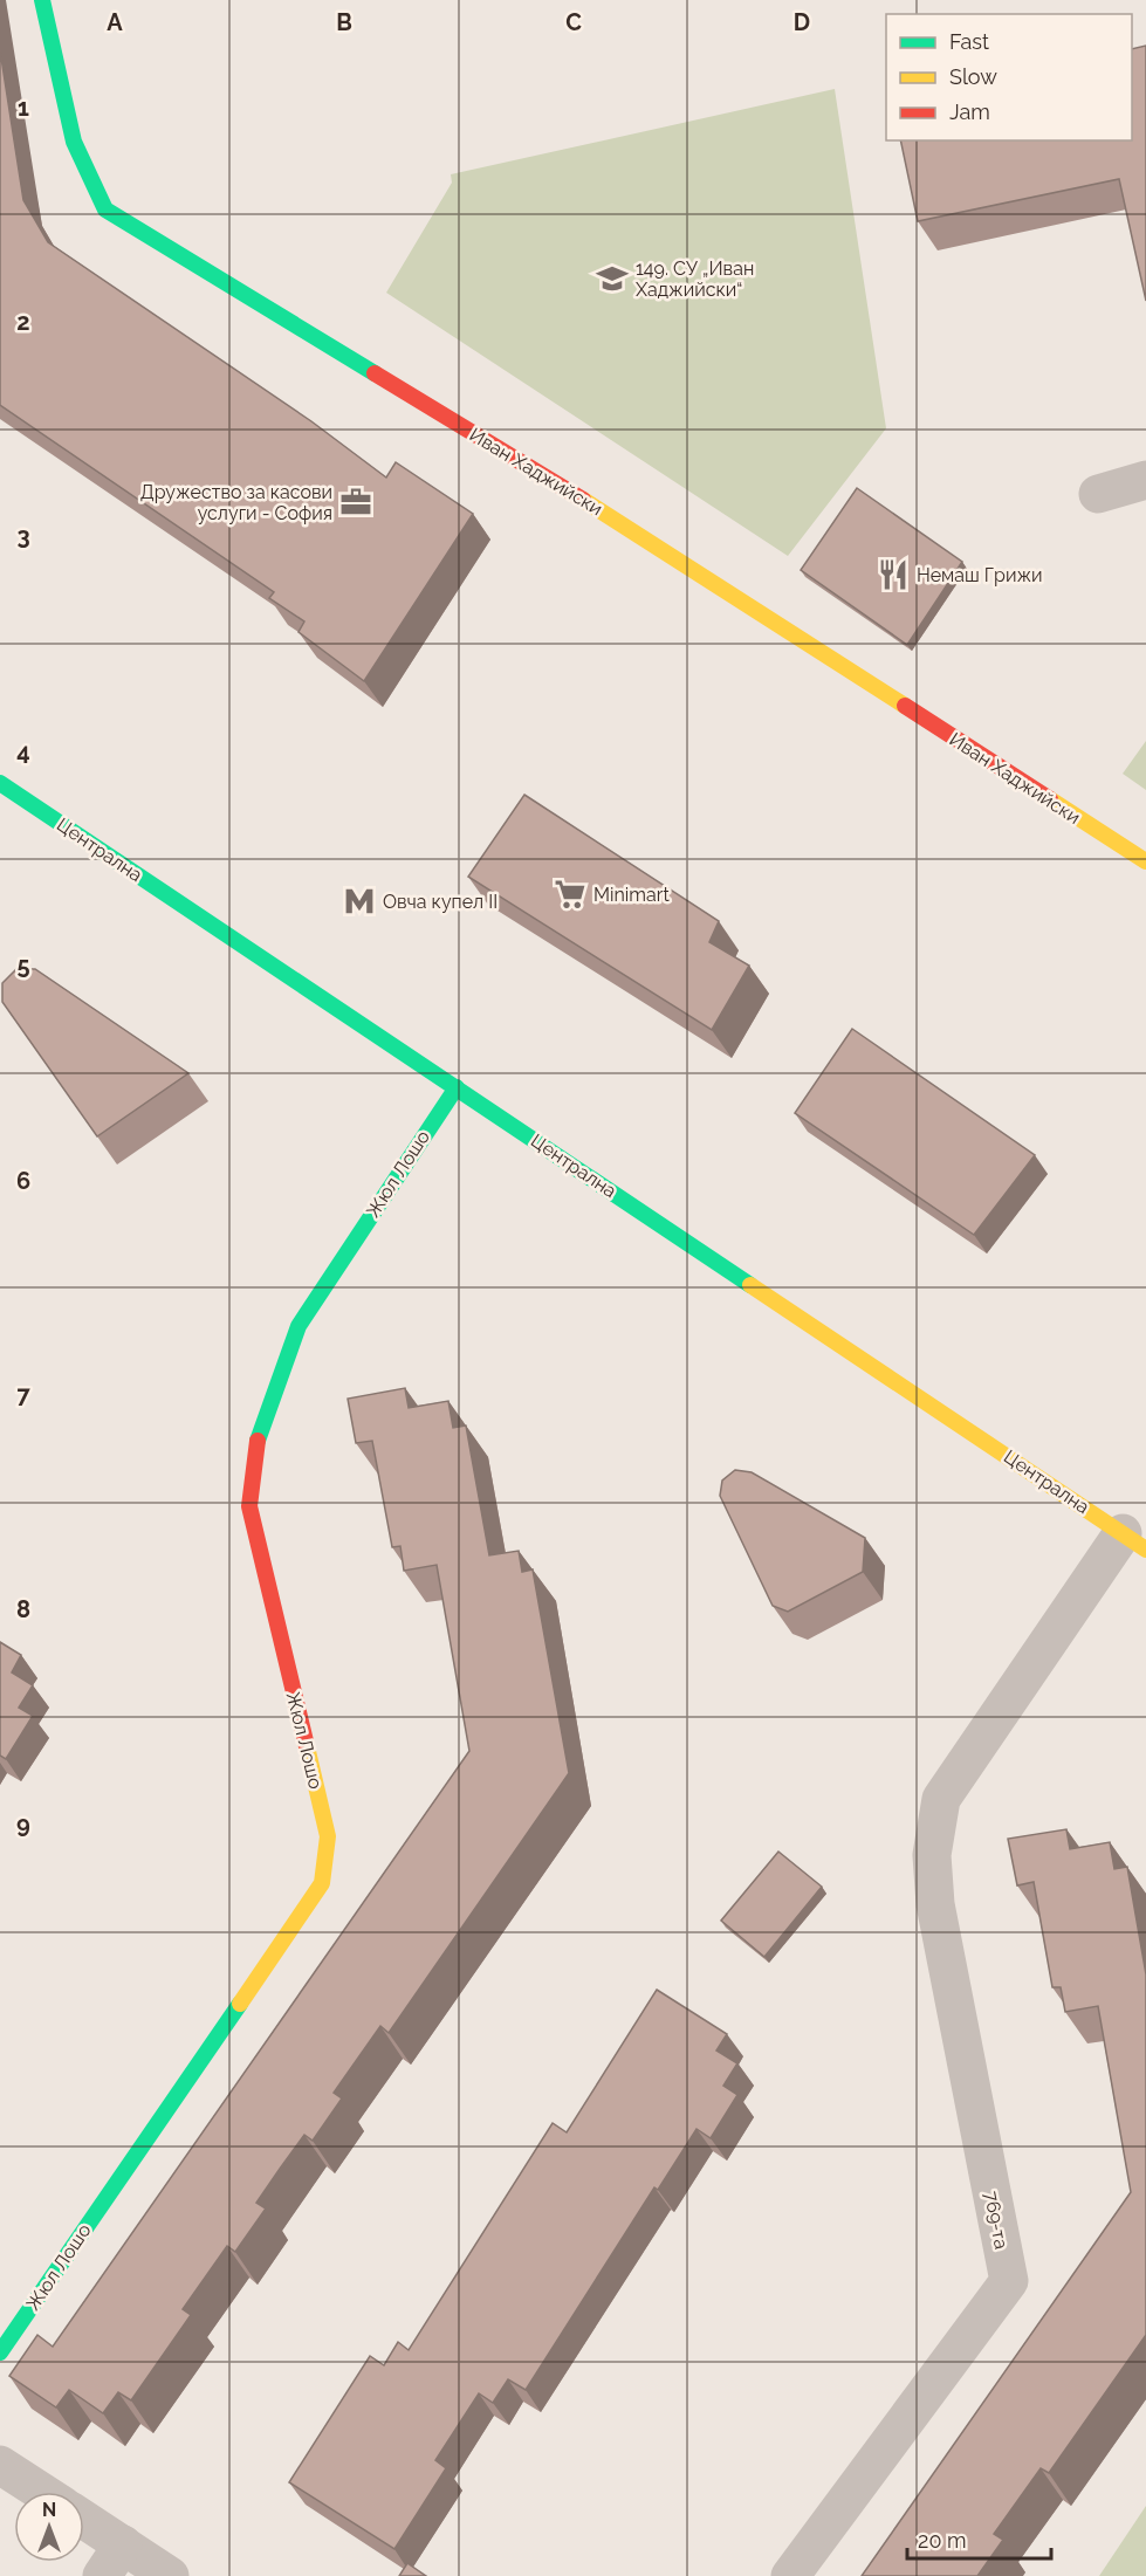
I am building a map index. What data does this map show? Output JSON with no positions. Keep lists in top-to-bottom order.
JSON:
{
  "streets": {
    "street": [
      "Иван Хаджийски",
      "Централна",
      "Жюл Лошо",
      "769-та"
    ]
  },
  "crossings": [
    ["Централна", "Жюл Лошо"],
    ["Централна", "769-та"]
  ],
  "places": {
    "school or university": ["149. СУ „Иван Хаджийски“"],
    "office": ["Дружество за касови услуги - София"],
    "restaurant": ["Немаш Грижи"],
    "supermarket": ["Minimart"],
    "metro station": ["Овча купел II"]
  },
  "legend": ["Fast", "Slow", "Jam"],
  "scale_bar": "20 m",
  "north": "top",
  "grid": {
    "columns": [
      "A",
      "B",
      "C",
      "D"
    ],
    "rows": [
      "1",
      "2",
      "3",
      "4",
      "5",
      "6",
      "7",
      "8",
      "9"
    ]
  }
}
